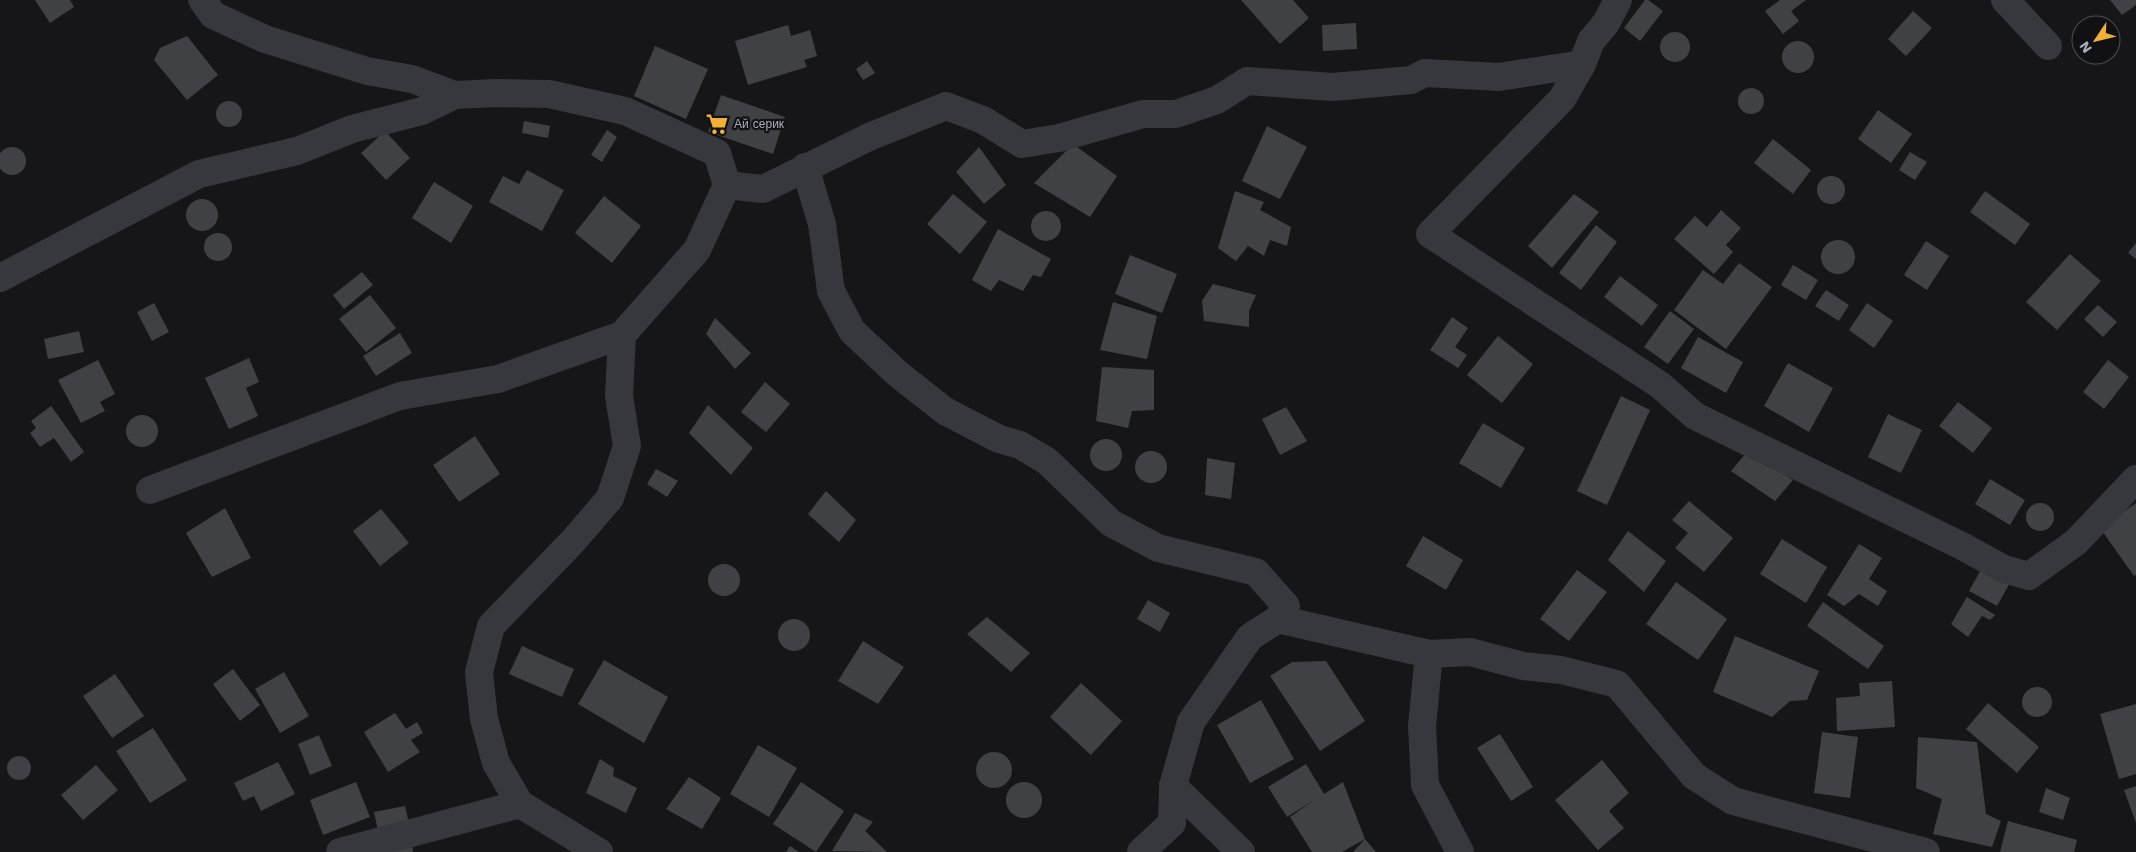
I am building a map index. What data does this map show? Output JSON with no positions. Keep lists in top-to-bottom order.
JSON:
{
  "places": {
    "supermarket": ["Ай серик"]
  },
  "north": "bottom left"
}
